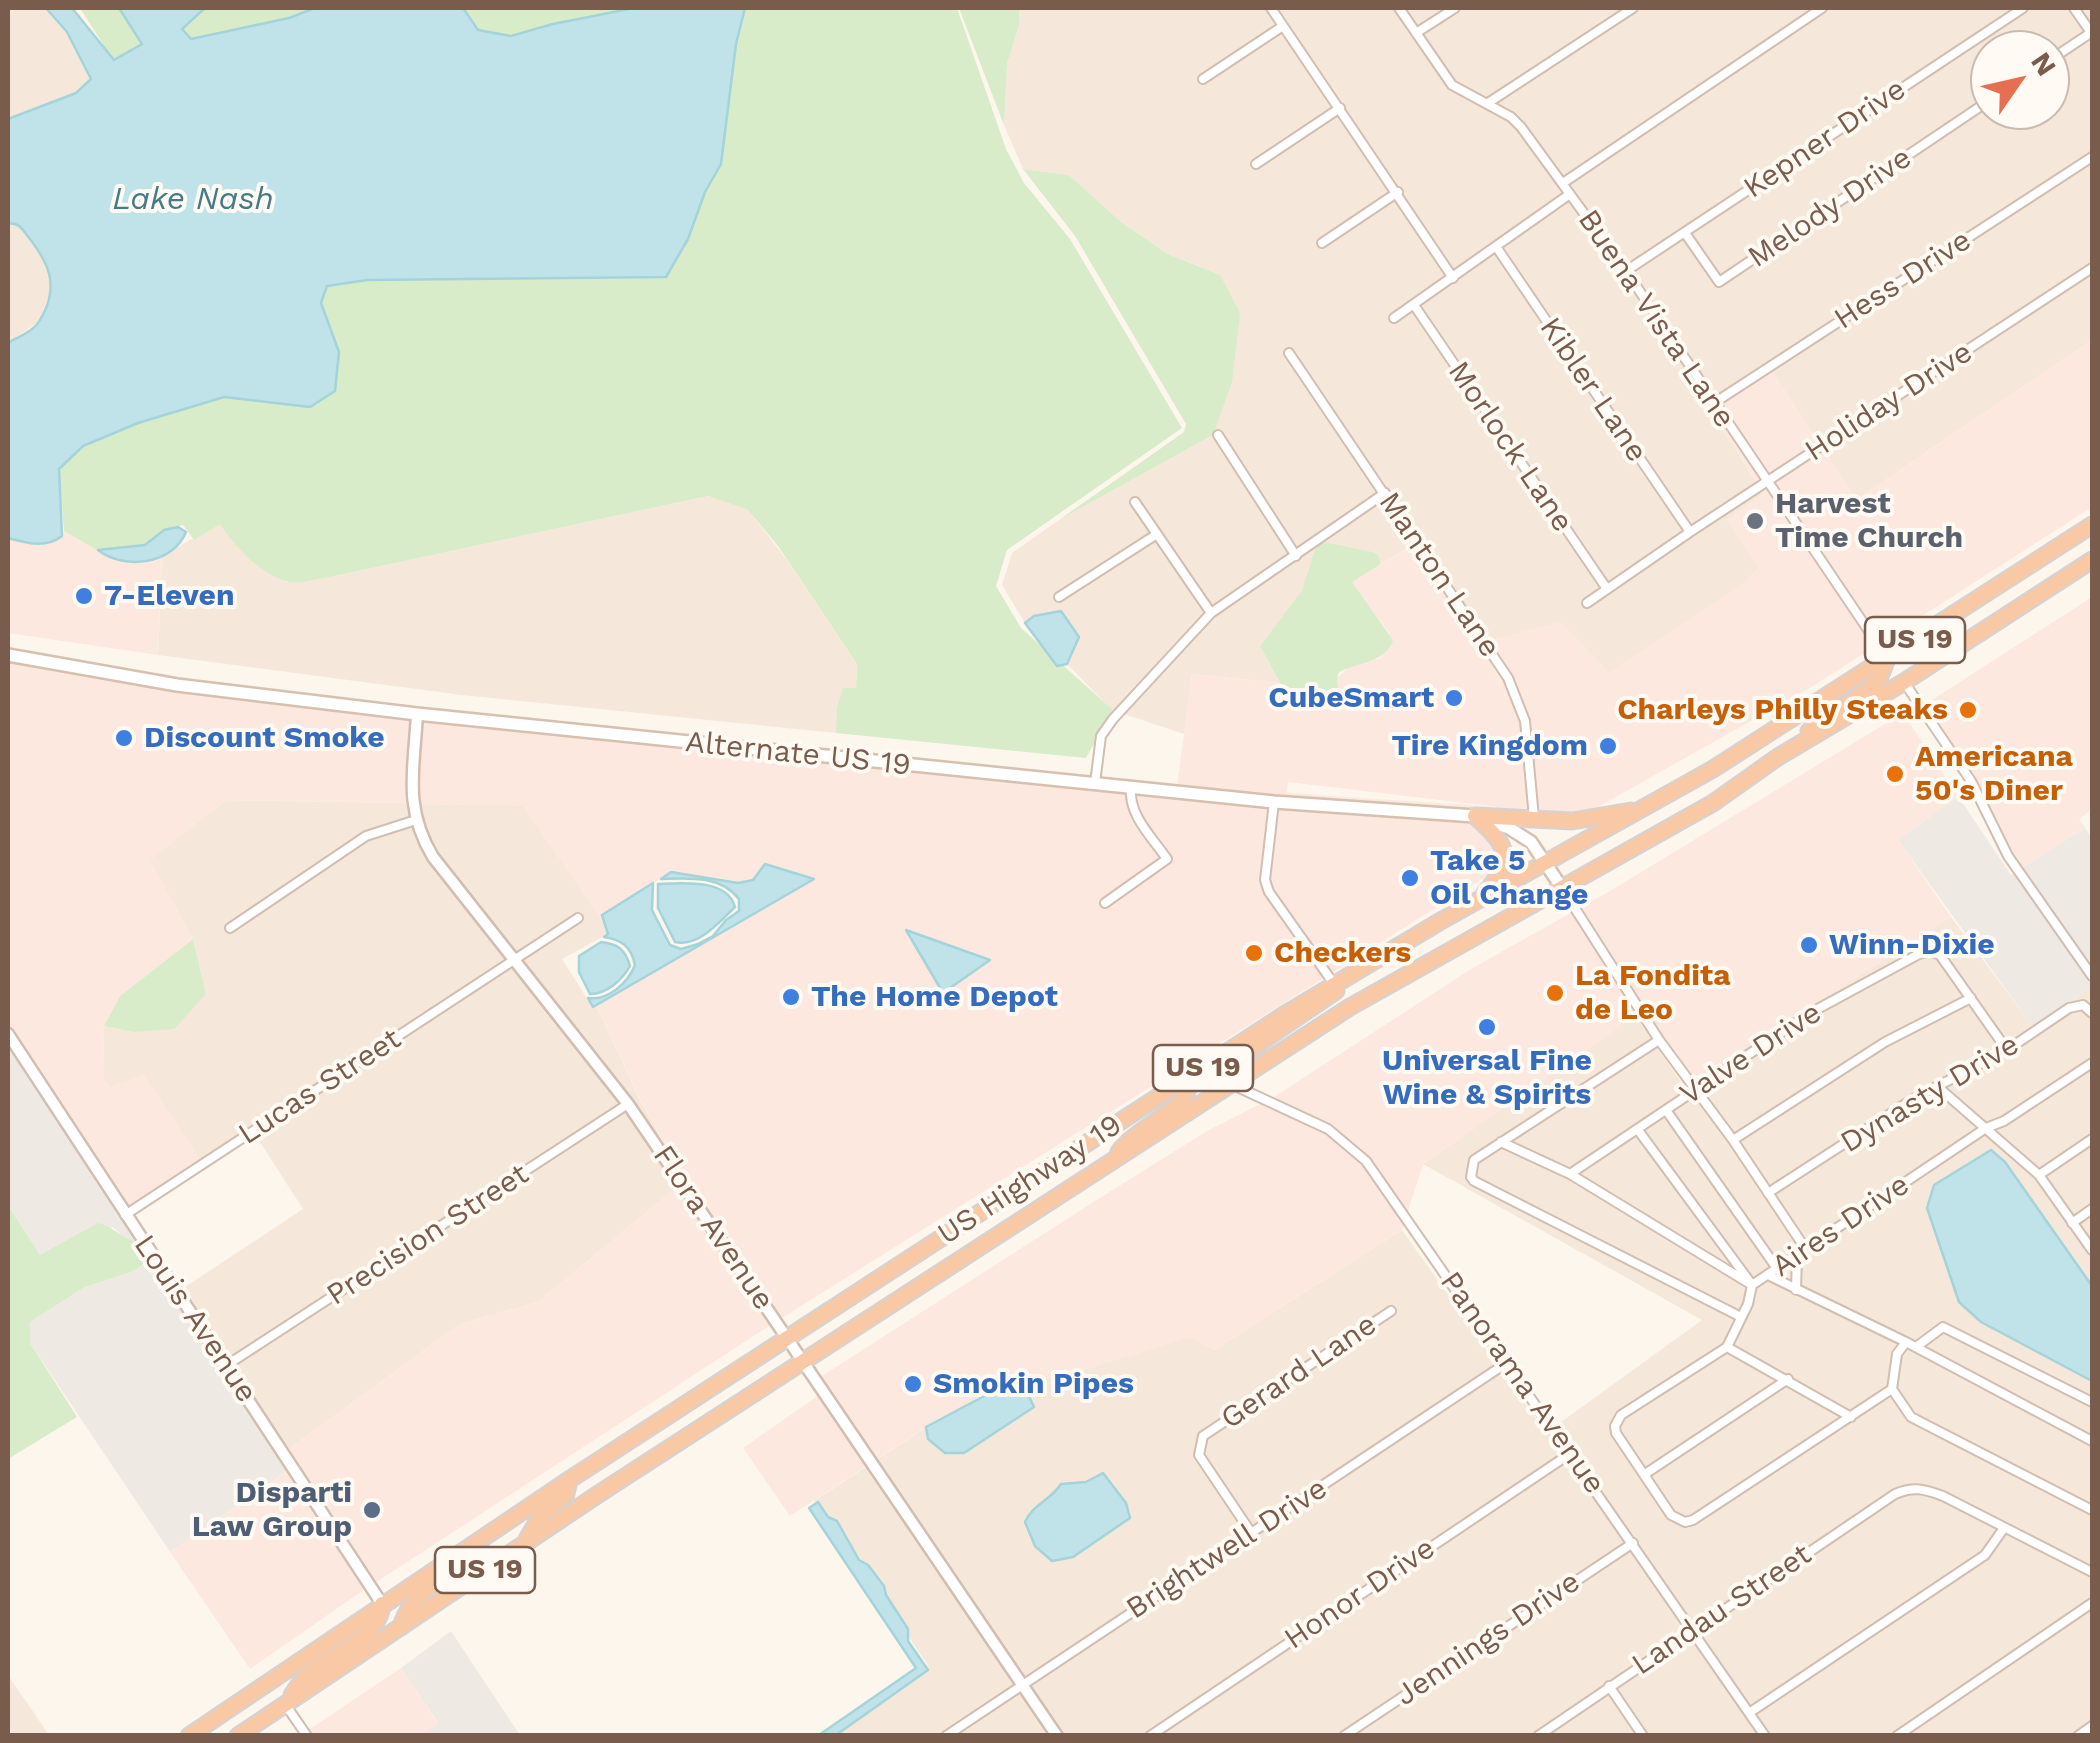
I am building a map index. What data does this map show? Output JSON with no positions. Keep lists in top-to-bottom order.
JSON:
{
  "streets": {
    "highway": ["US 19", "US Highway 19"],
    "main road": ["Alternate US 19"],
    "street": [
      "Kepner Drive",
      "Melody Drive",
      "Hess Drive",
      "Buena Vista Lane",
      "Kibler Lane",
      "Holiday Drive",
      "Morlock Lane",
      "Manton Lane",
      "Valve Drive",
      "Lucas Street",
      "Dynasty Drive",
      "Aires Drive",
      "Flora Avenue",
      "Precision Street",
      "Louis Avenue",
      "Gerard Lane",
      "Panorama Avenue",
      "Brightwell Drive",
      "Honor Drive",
      "Landau Street",
      "Jennings Drive"
    ]
  },
  "crossings": [
    ["Kepner Drive", "Melody Drive"],
    ["Kepner Drive", "Buena Vista Lane"],
    ["Hess Drive", "Buena Vista Lane"],
    ["Buena Vista Lane", "Holiday Drive"],
    ["Buena Vista Lane", "US Highway 19"],
    ["Kibler Lane", "Holiday Drive"],
    ["Holiday Drive", "Morlock Lane"],
    ["Alternate US 19", "US Highway 19"],
    ["Alternate US 19", "Flora Avenue"],
    ["Lucas Street", "Flora Avenue"],
    ["Lucas Street", "Louis Avenue"],
    ["US Highway 19", "Flora Avenue"],
    ["US Highway 19", "Louis Avenue"],
    ["US Highway 19", "Panorama Avenue"],
    ["Flora Avenue", "Precision Street"],
    ["Flora Avenue", "Brightwell Drive"],
    ["Precision Street", "Louis Avenue"],
    ["Gerard Lane", "Brightwell Drive"],
    ["Panorama Avenue", "Brightwell Drive"],
    ["Panorama Avenue", "Honor Drive"],
    ["Panorama Avenue", "Landau Street"],
    ["Panorama Avenue", "Jennings Drive"]
  ],
  "water": ["Lake Nash"],
  "places": [
    "Harvest Time Church",
    "7-Eleven",
    "CubeSmart",
    "Charleys Philly Steaks",
    "Discount Smoke",
    "Tire Kingdom",
    "Americana 50's Diner",
    "Take 5 Oil Change",
    "Winn-Dixie",
    "Checkers",
    "La Fondita de Leo",
    "The Home Depot",
    "Universal Fine Wine & Spirits",
    "Smokin Pipes",
    "Disparti Law Group"
  ],
  "north": "top right"
}
